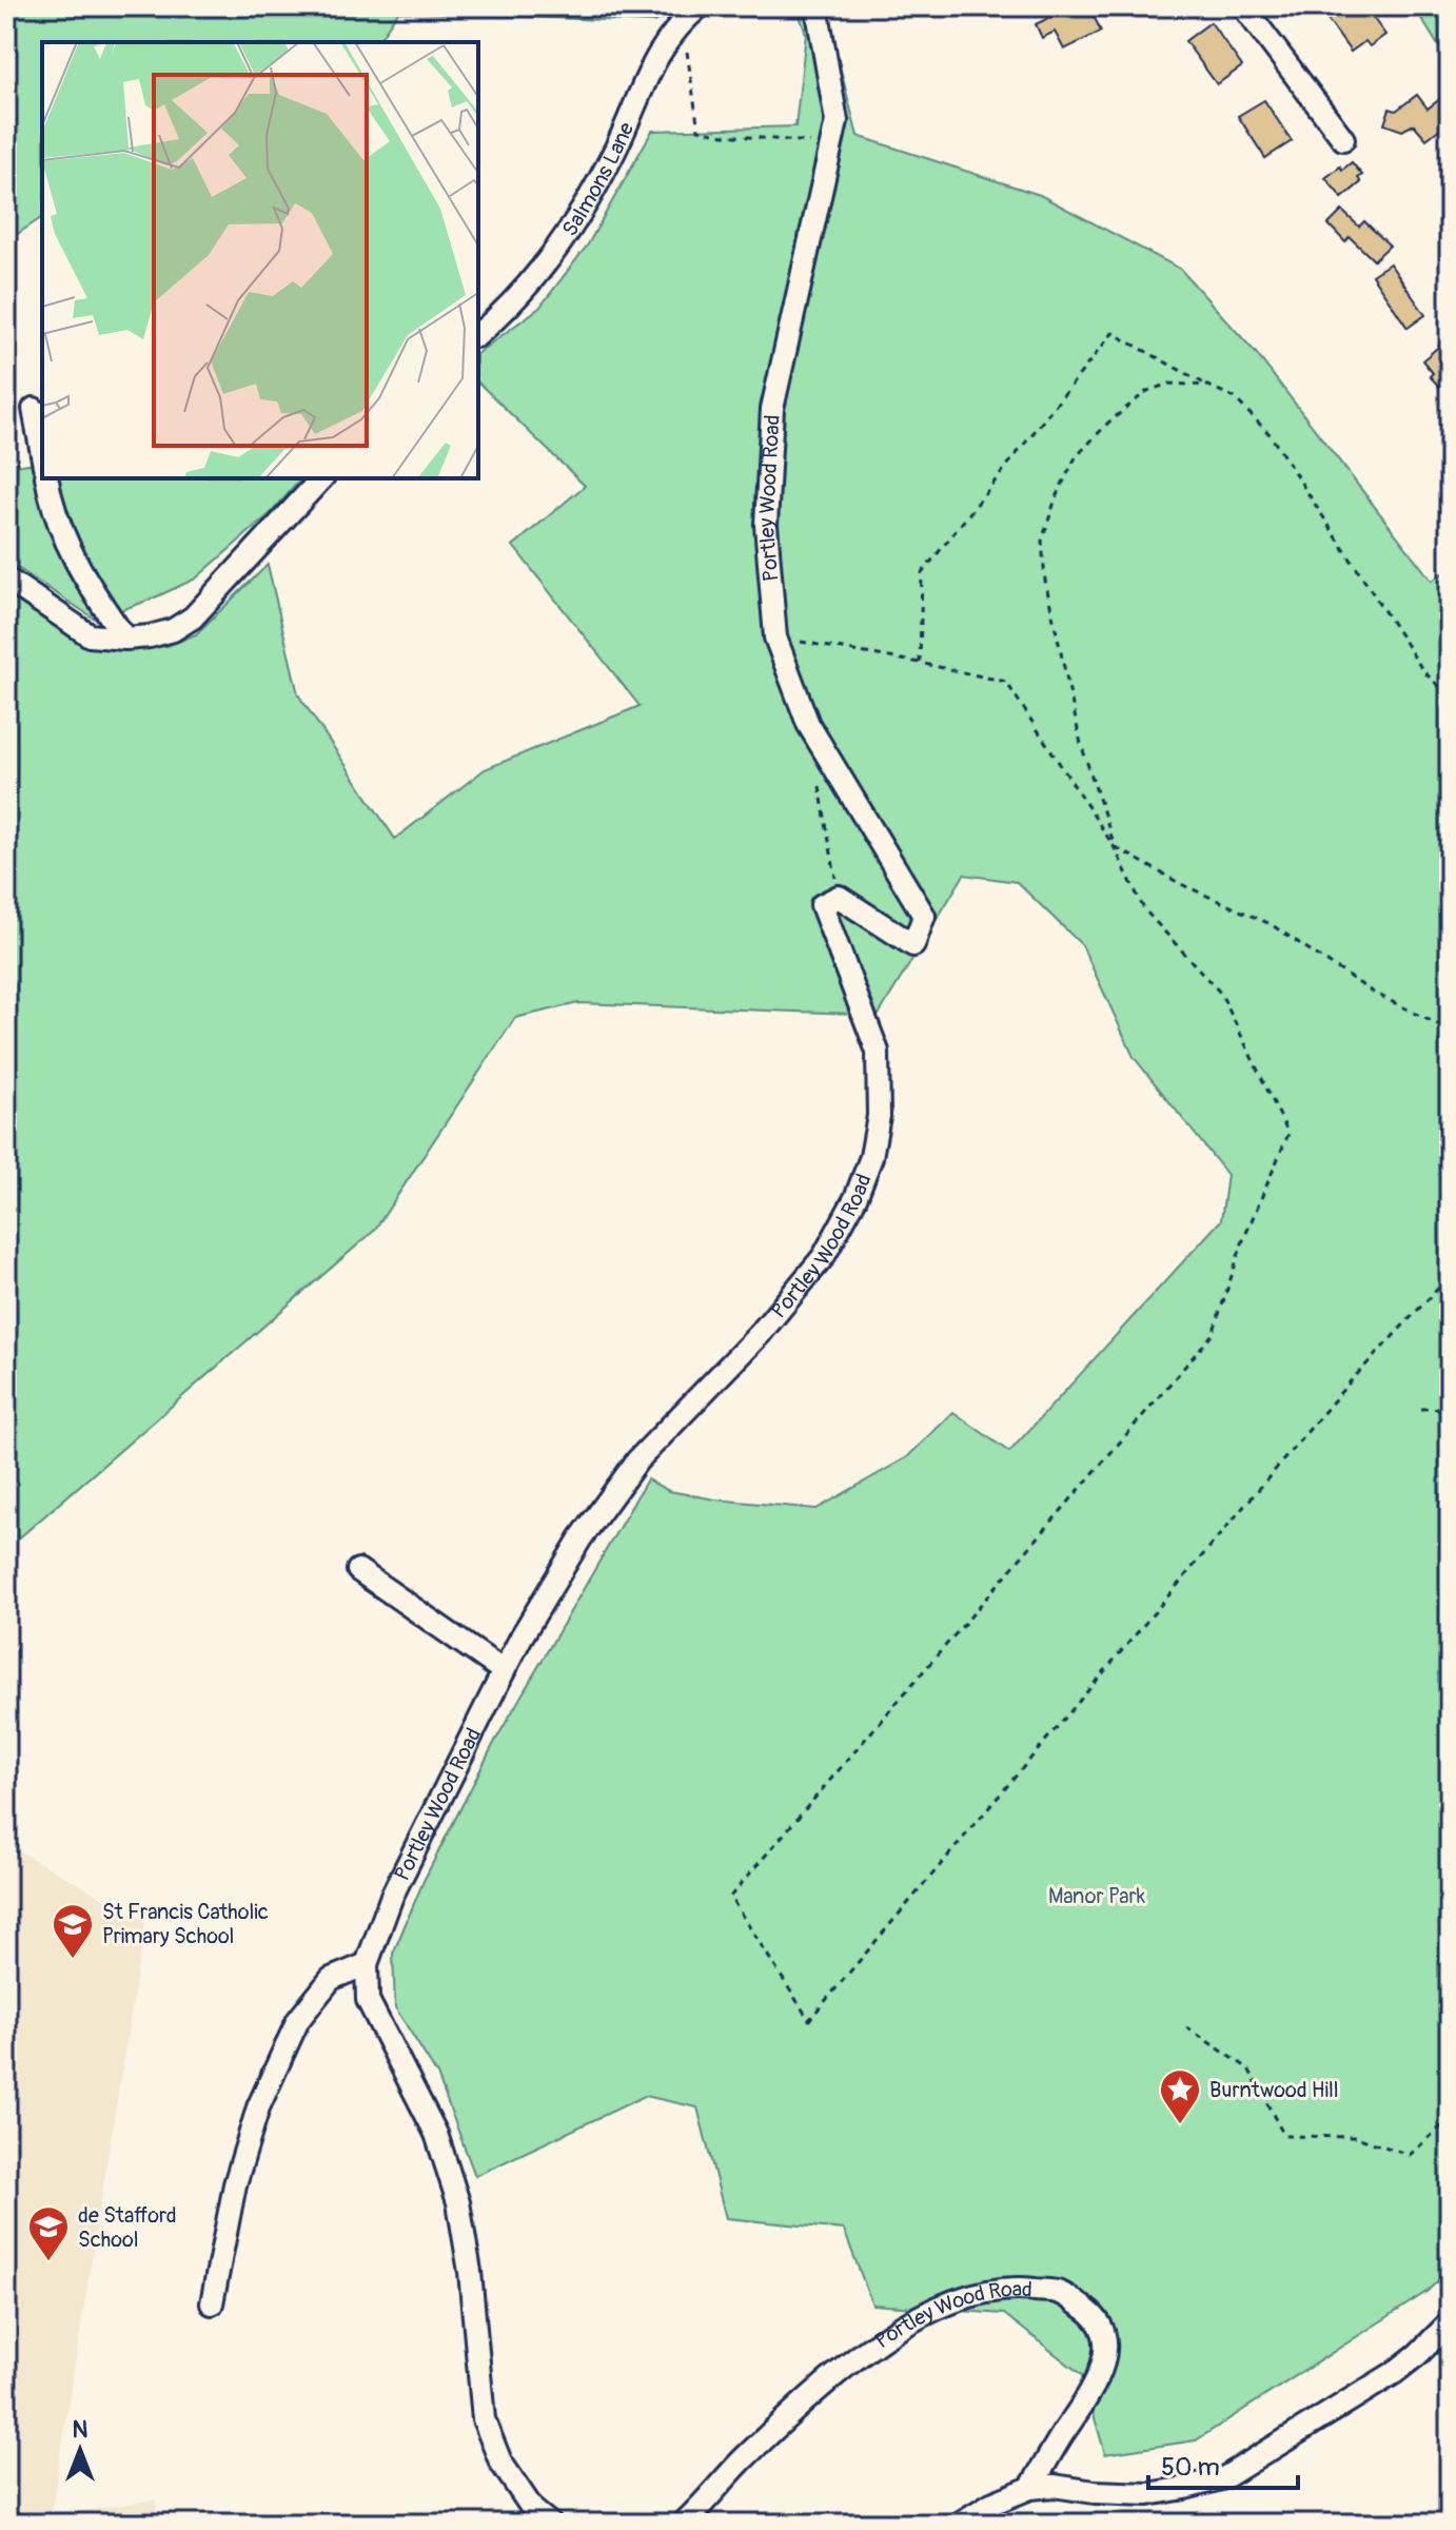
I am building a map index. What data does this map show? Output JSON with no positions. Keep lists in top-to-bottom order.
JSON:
{
  "streets": {
    "street": ["Salmons Lane", "Portley Wood Road"]
  },
  "parks": ["Manor Park"],
  "places": {
    "school or university": ["St Francis Catholic Primary School", "de Stafford School"],
    "place": ["Burntwood Hill"]
  },
  "scale_bar": "50 m",
  "north": "top"
}
